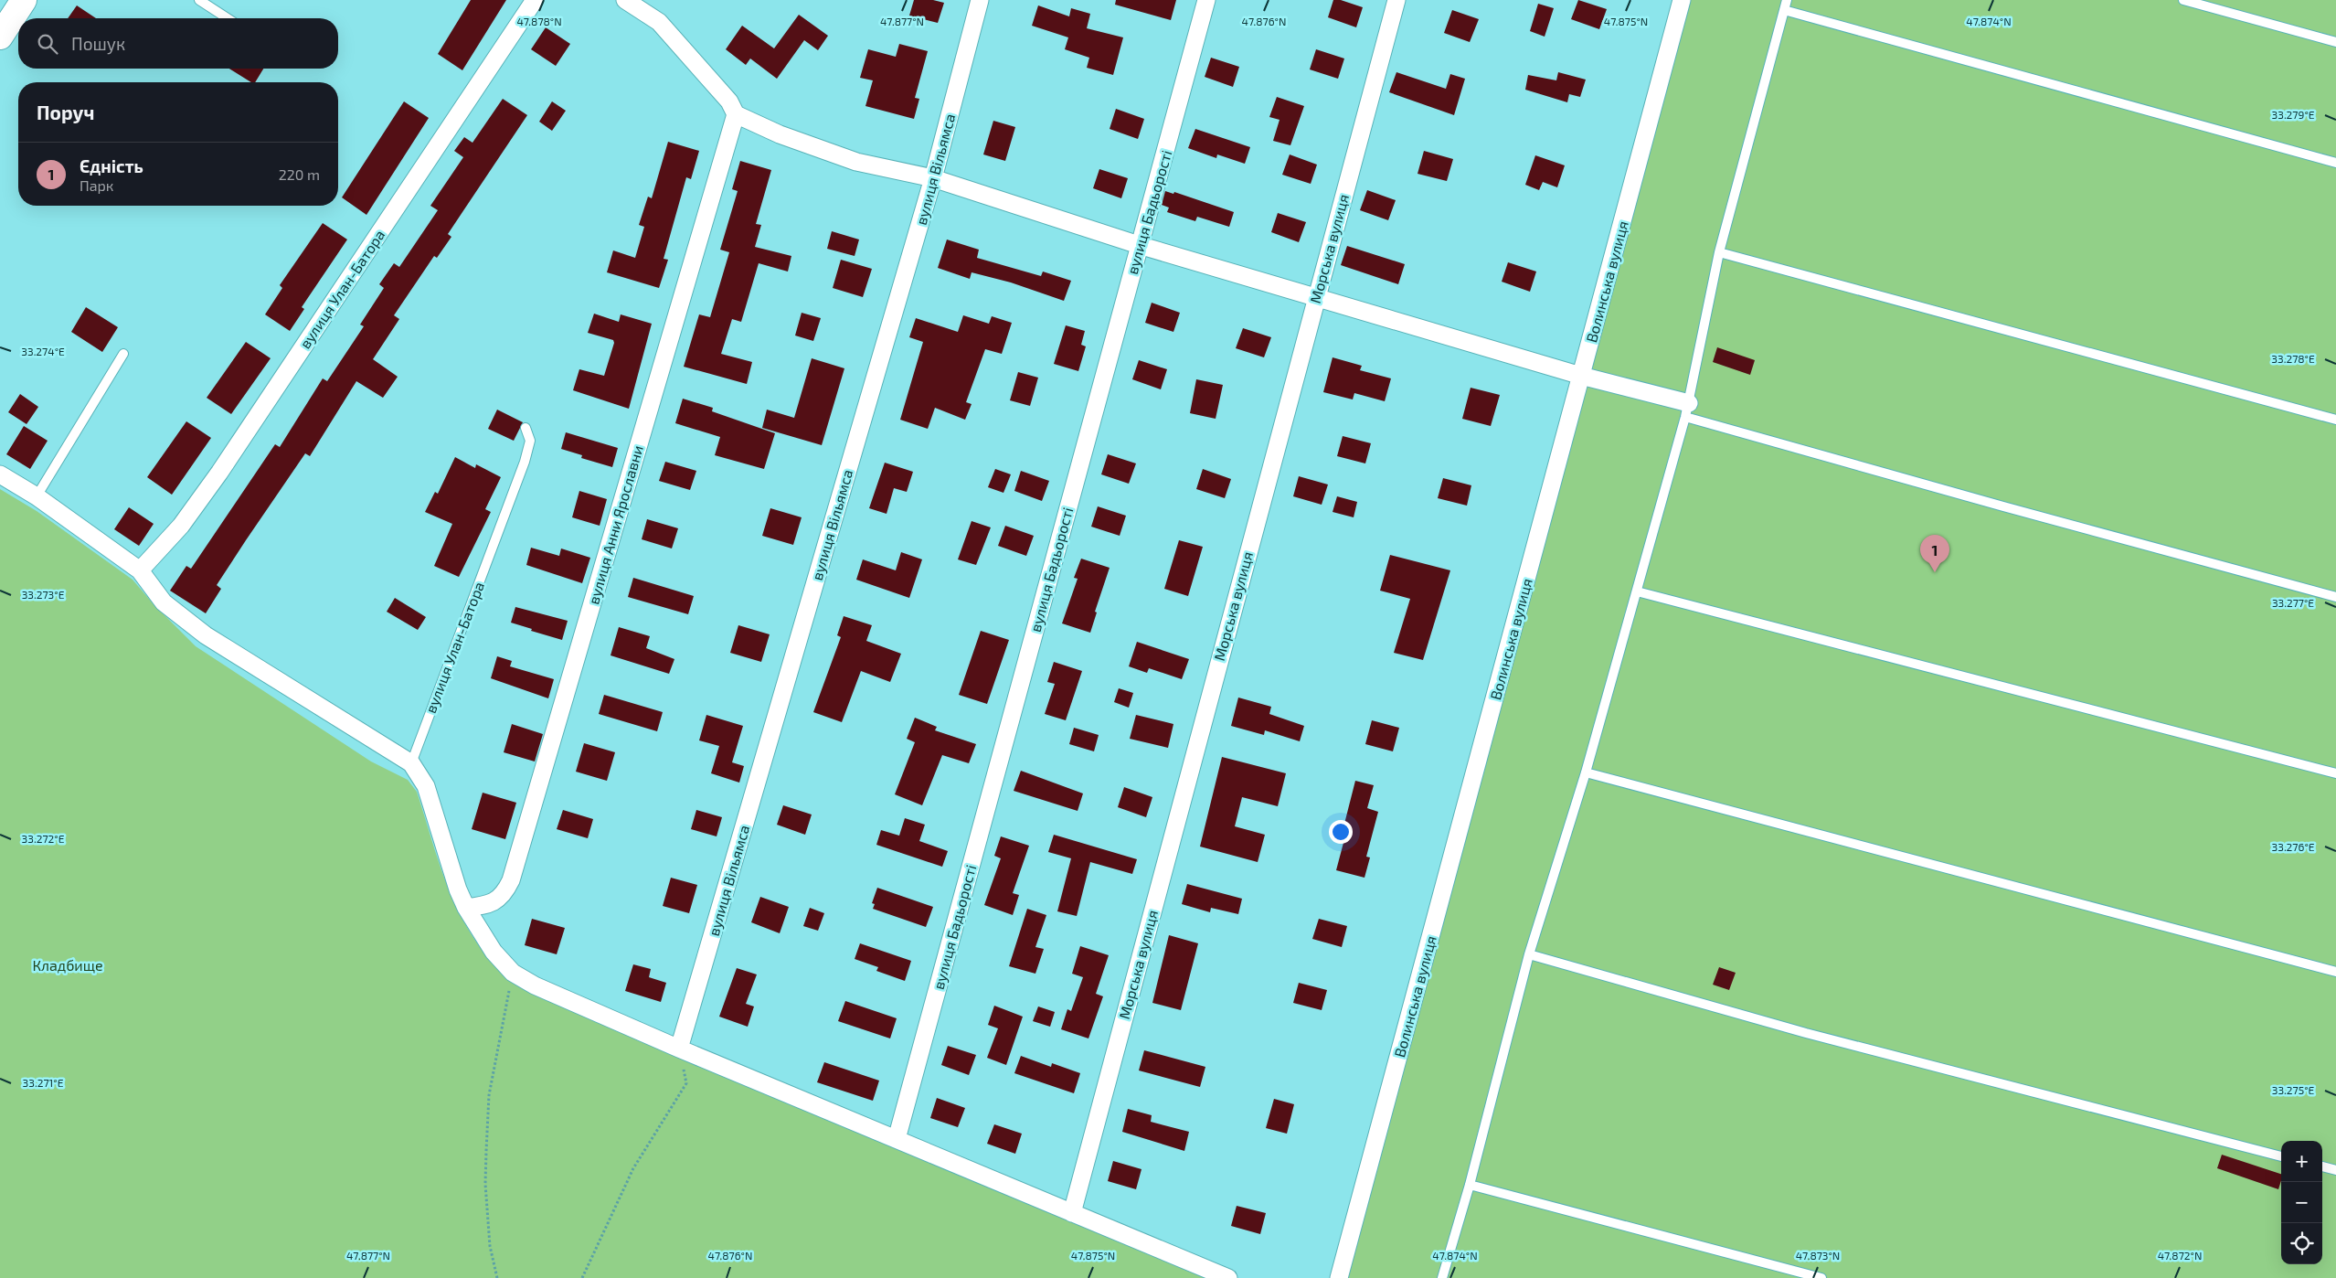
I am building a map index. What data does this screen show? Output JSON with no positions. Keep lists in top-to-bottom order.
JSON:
{
  "streets": {
    "street": [
      "вулиця Вільямса",
      "вулиця Бадьорості",
      "Морська вулиця",
      "Волинська вулиця",
      "вулиця Улан-Батора",
      "вулиця Анни Ярославни"
    ]
  },
  "parks": ["Кладбище"],
  "page": {
    "search": "Пошук",
    "heading": "Поруч",
    "list": [
      {
        "mark": "1",
        "name": "Єдність",
        "note": "Парк",
        "value": "220 m"
      }
    ],
    "pins": "1",
    "map_buttons": ["+", "−"]
  },
  "coordinates": [
    "47.878°N",
    "47.877°N",
    "47.876°N",
    "47.875°N",
    "47.874°N",
    "33.279°E",
    "33.274°E",
    "33.278°E",
    "33.273°E",
    "33.277°E",
    "33.272°E",
    "33.276°E",
    "33.271°E",
    "33.275°E",
    "47.873°N",
    "47.872°N"
  ]
}
